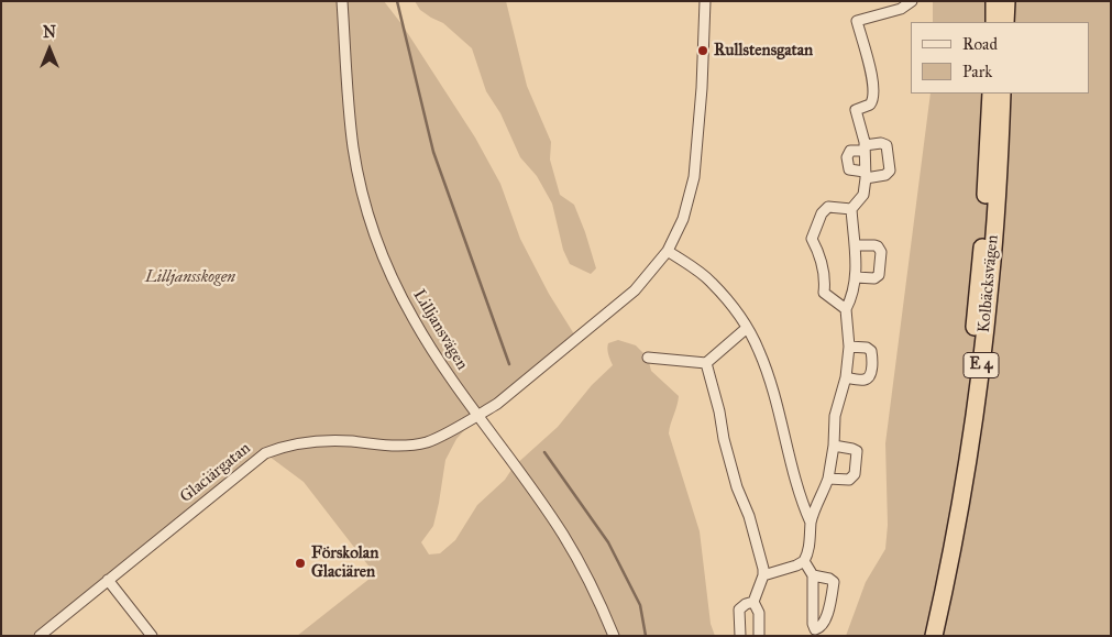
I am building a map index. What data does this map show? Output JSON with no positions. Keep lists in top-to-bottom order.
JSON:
{
  "streets": {
    "highway": ["Kolbäcksvägen", "E 4"],
    "street": ["Lilljansvägen", "Glaciärgatan"]
  },
  "crossings": [
    ["Lilljansvägen", "Glaciärgatan"]
  ],
  "parks": ["Lilljansskogen"],
  "places": ["Rullstensgatan", "Förskolan Glaciären"],
  "legend": ["Road", "Park"],
  "north": "top"
}
